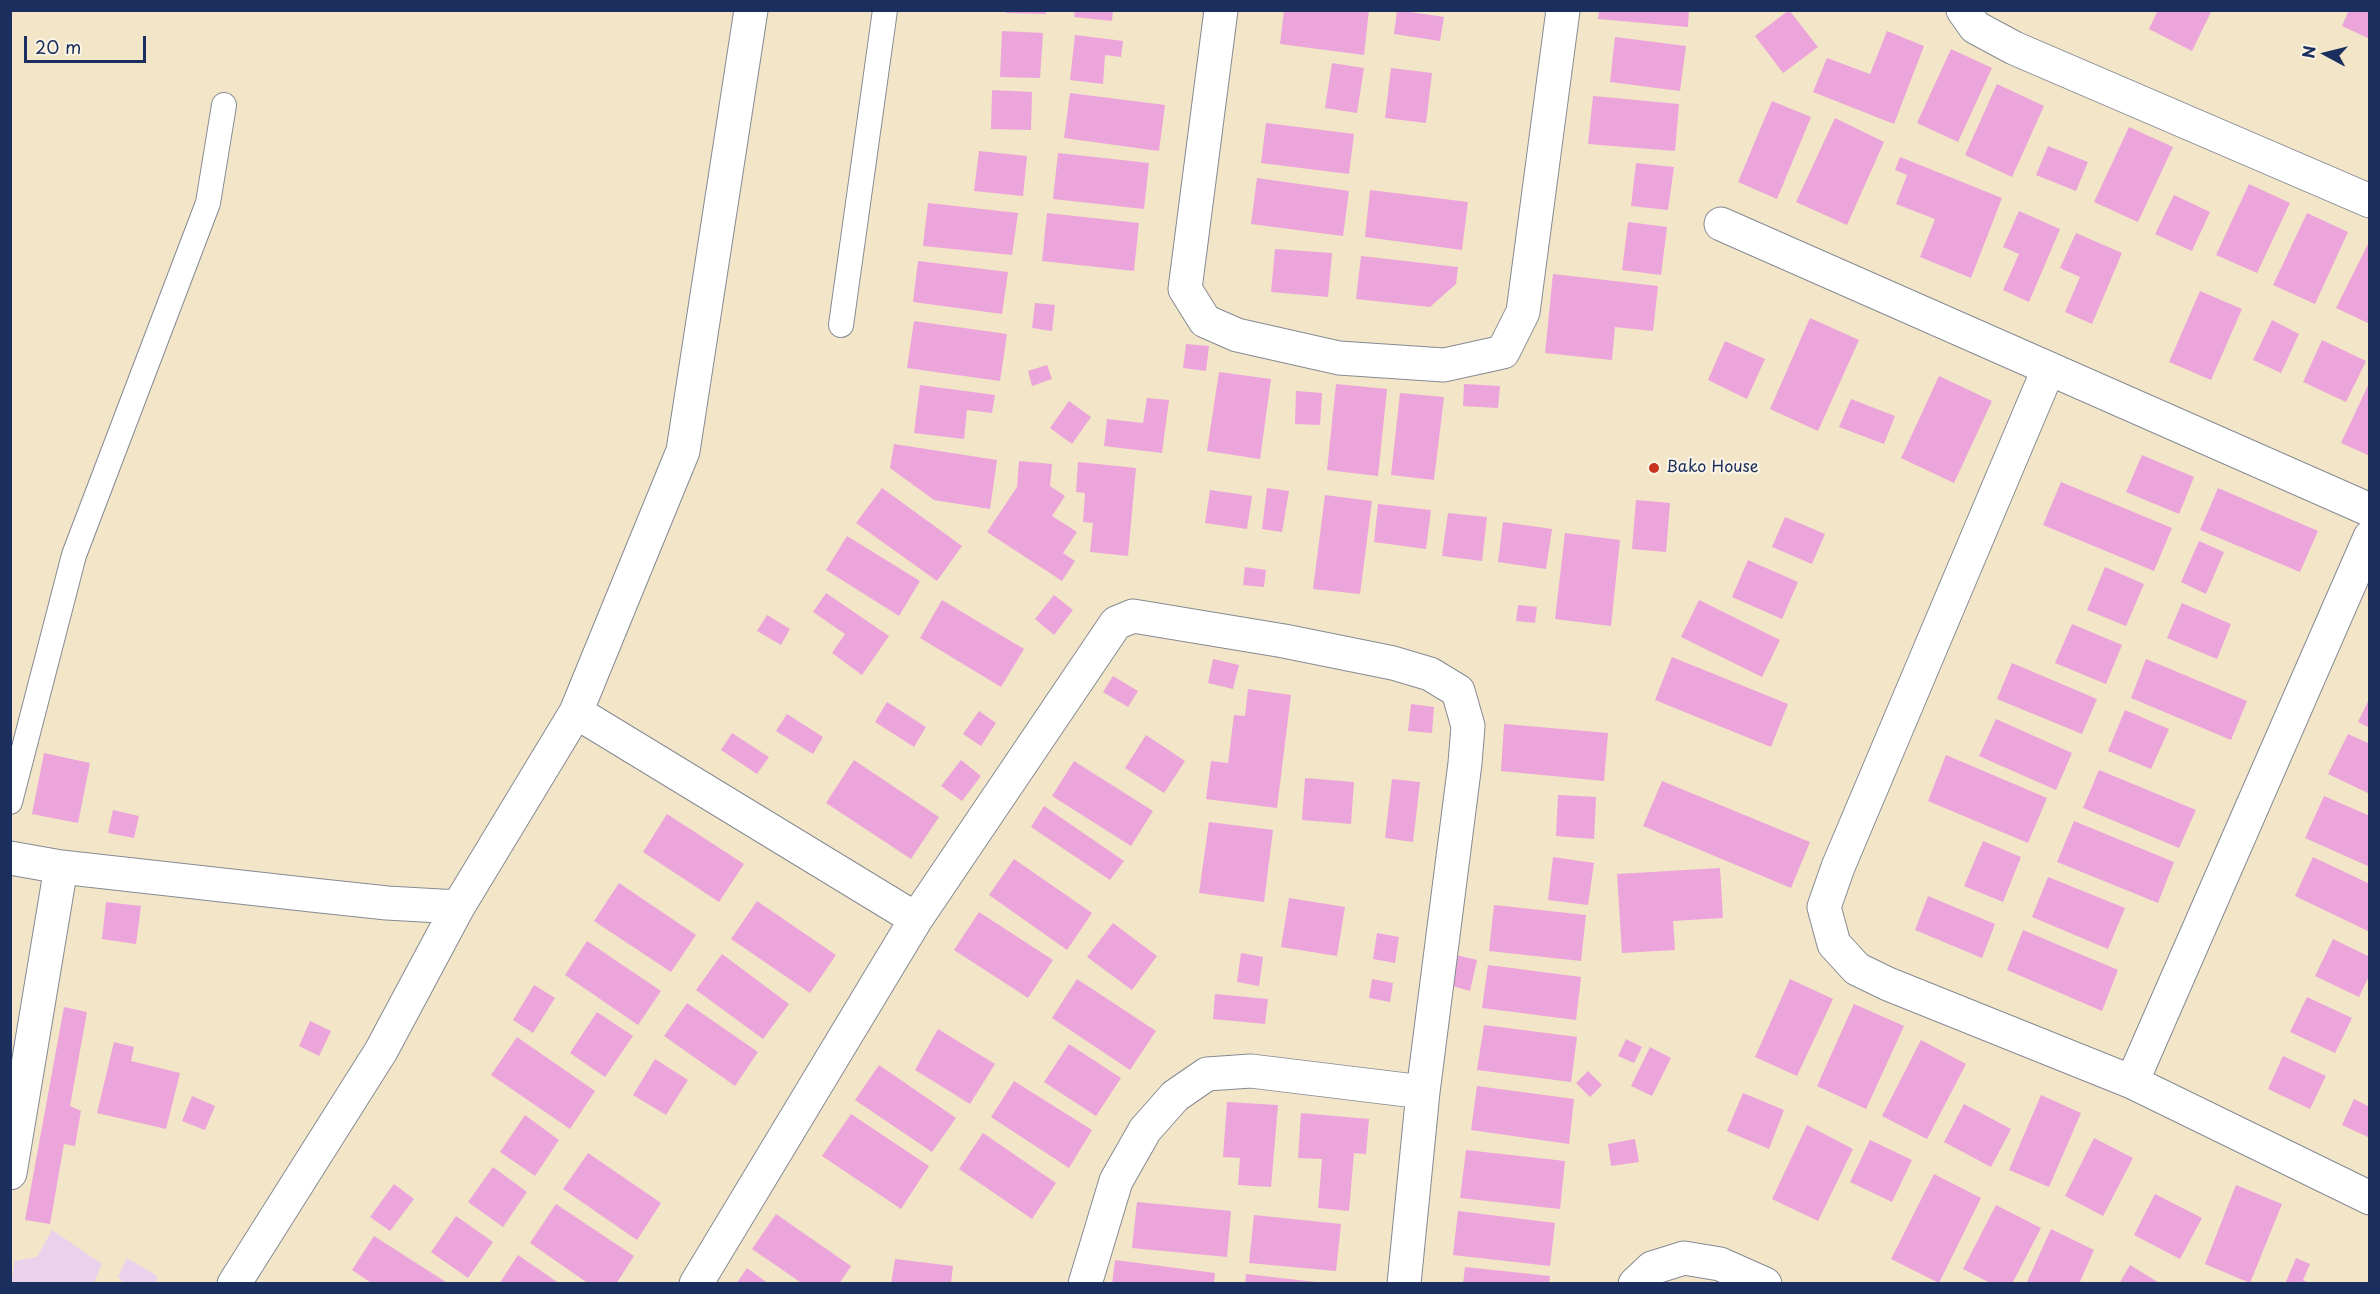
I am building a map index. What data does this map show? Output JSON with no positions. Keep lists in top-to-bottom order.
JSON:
{
  "places": ["Bako House"],
  "scale_bar": "20 m",
  "north": "left"
}
